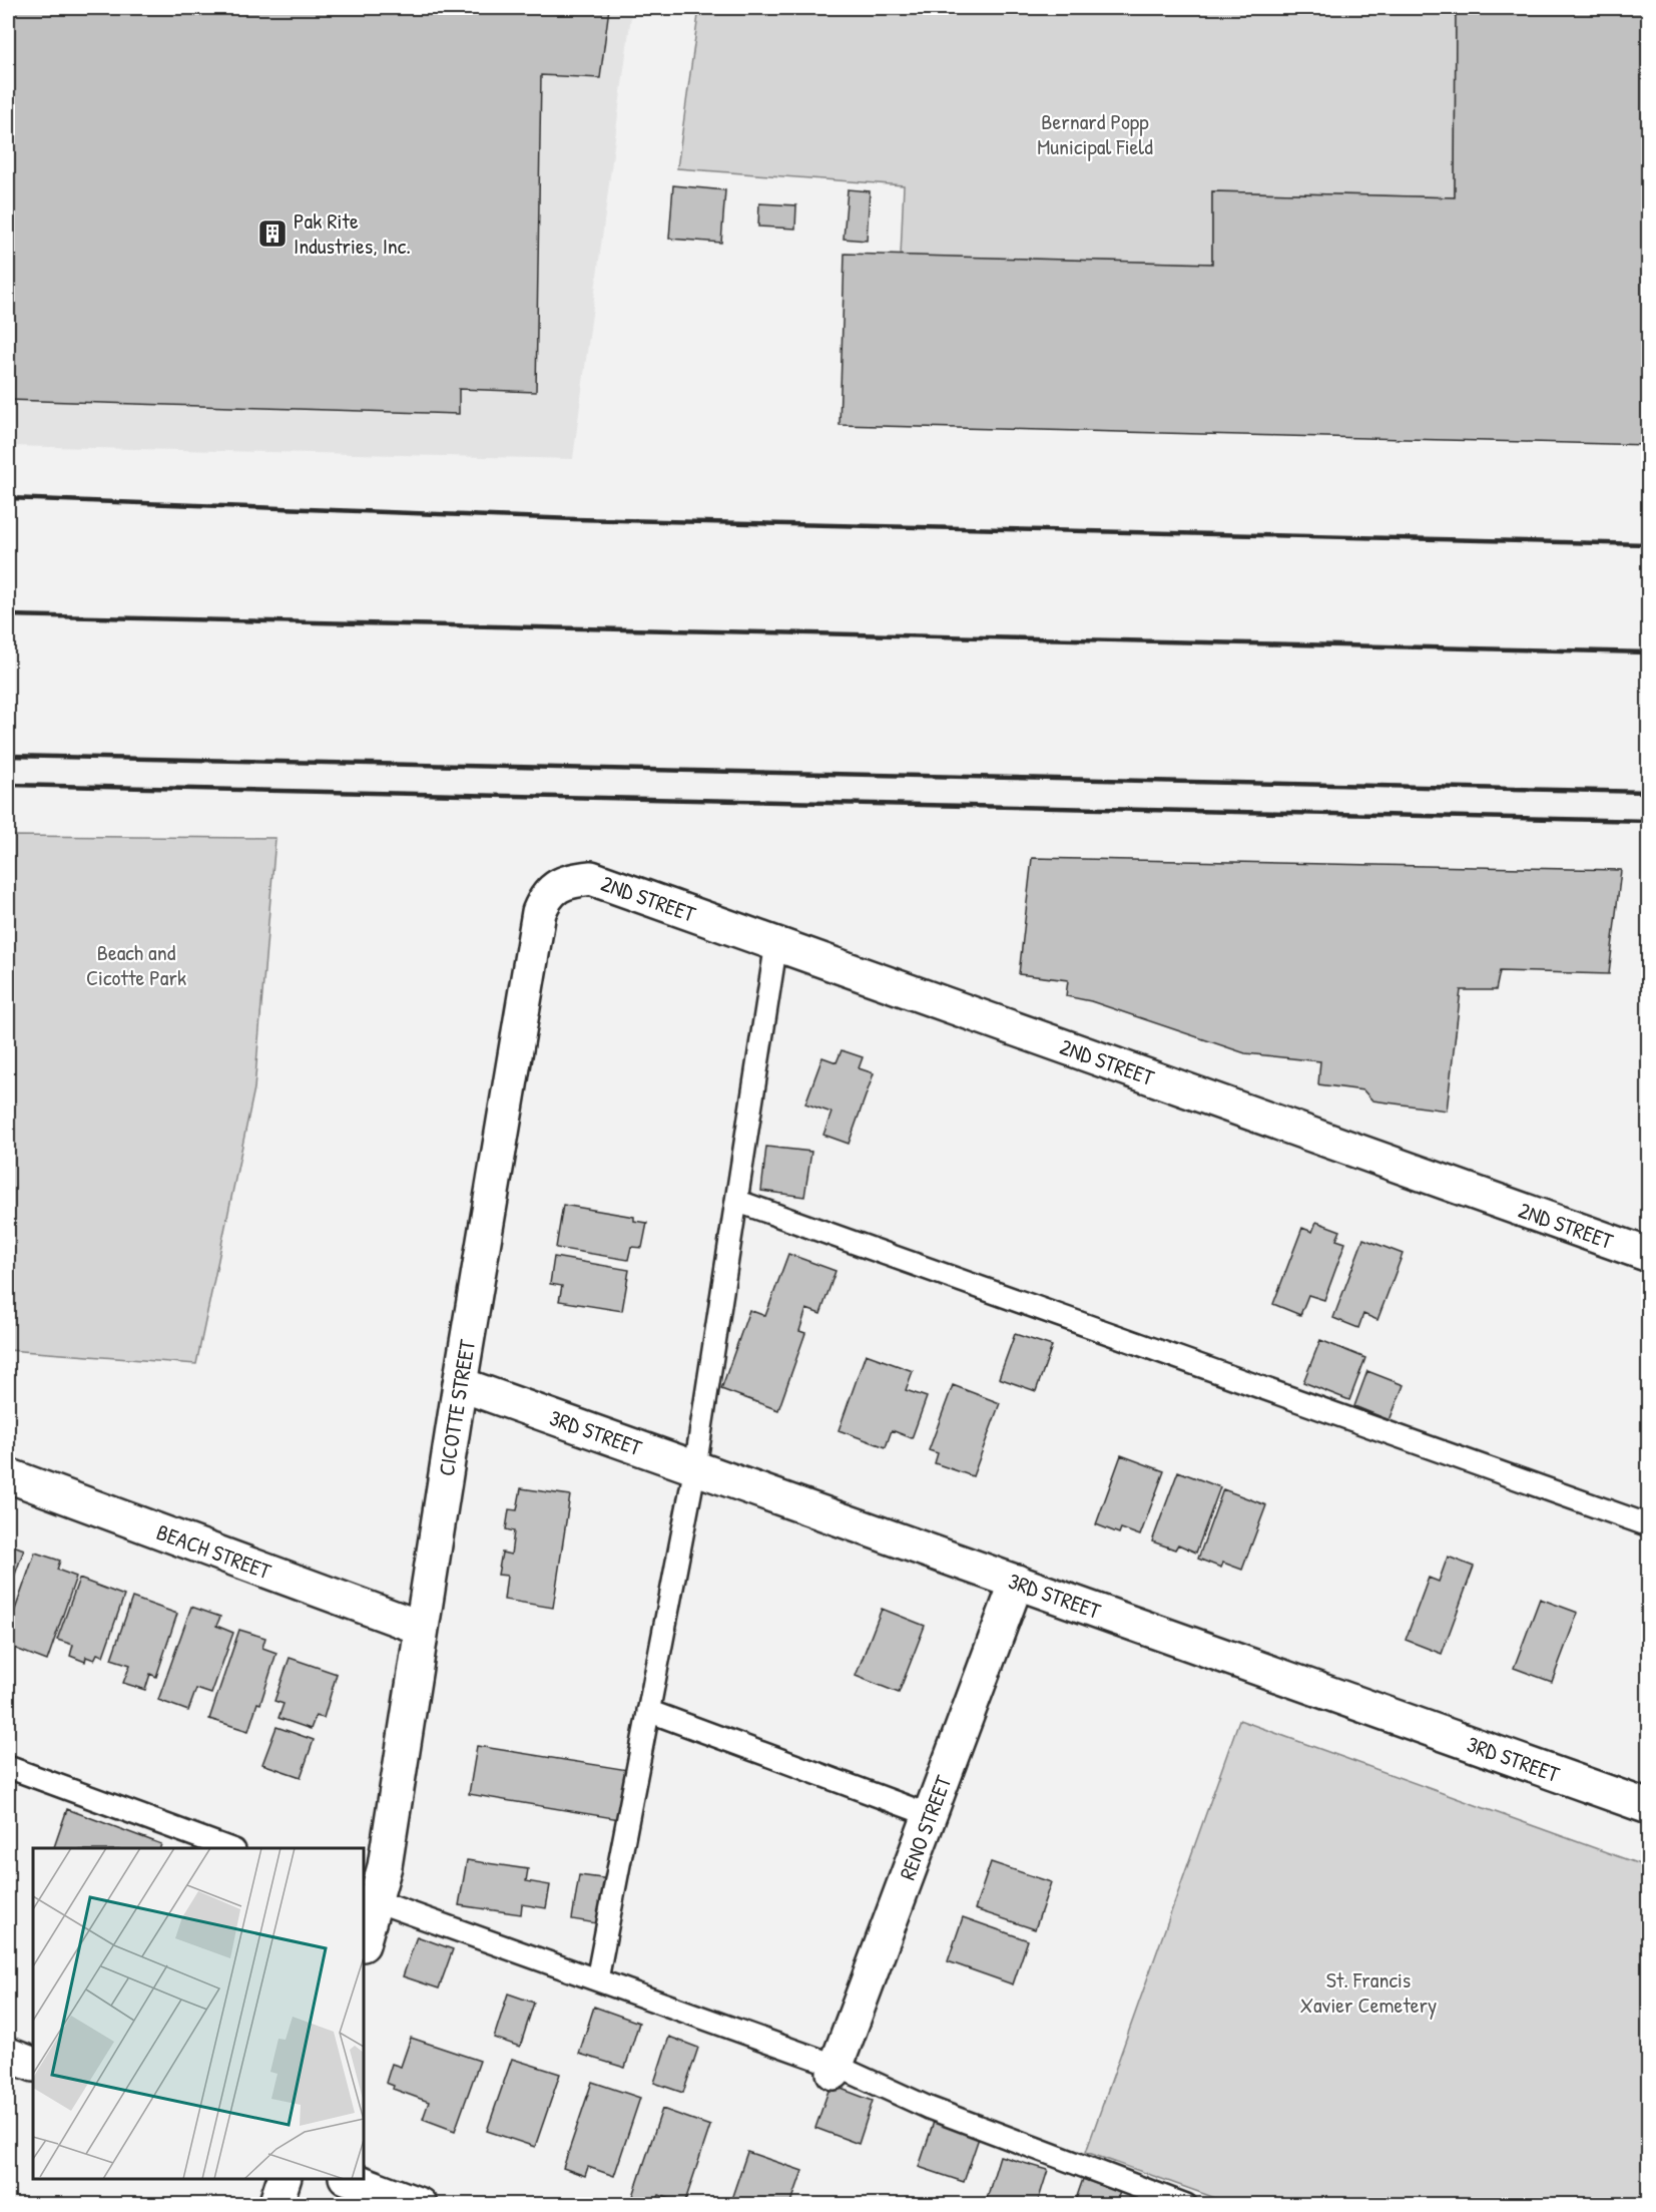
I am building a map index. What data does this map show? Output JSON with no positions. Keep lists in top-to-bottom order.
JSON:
{
  "streets": {
    "street": [
      "2ND STREET",
      "CICOTTE STREET",
      "3RD STREET",
      "BEACH STREET",
      "RENO STREET"
    ]
  },
  "crossings": [
    ["2ND STREET", "CICOTTE STREET"],
    ["CICOTTE STREET", "3RD STREET"],
    ["CICOTTE STREET", "BEACH STREET"],
    ["3RD STREET", "RENO STREET"]
  ],
  "parks": ["Bernard Popp Municipal Field", "Beach and Cicotte Park", "St. Francis Xavier Cemetery"],
  "places": {
    "building": ["Pak Rite Industries, Inc."]
  }
}
